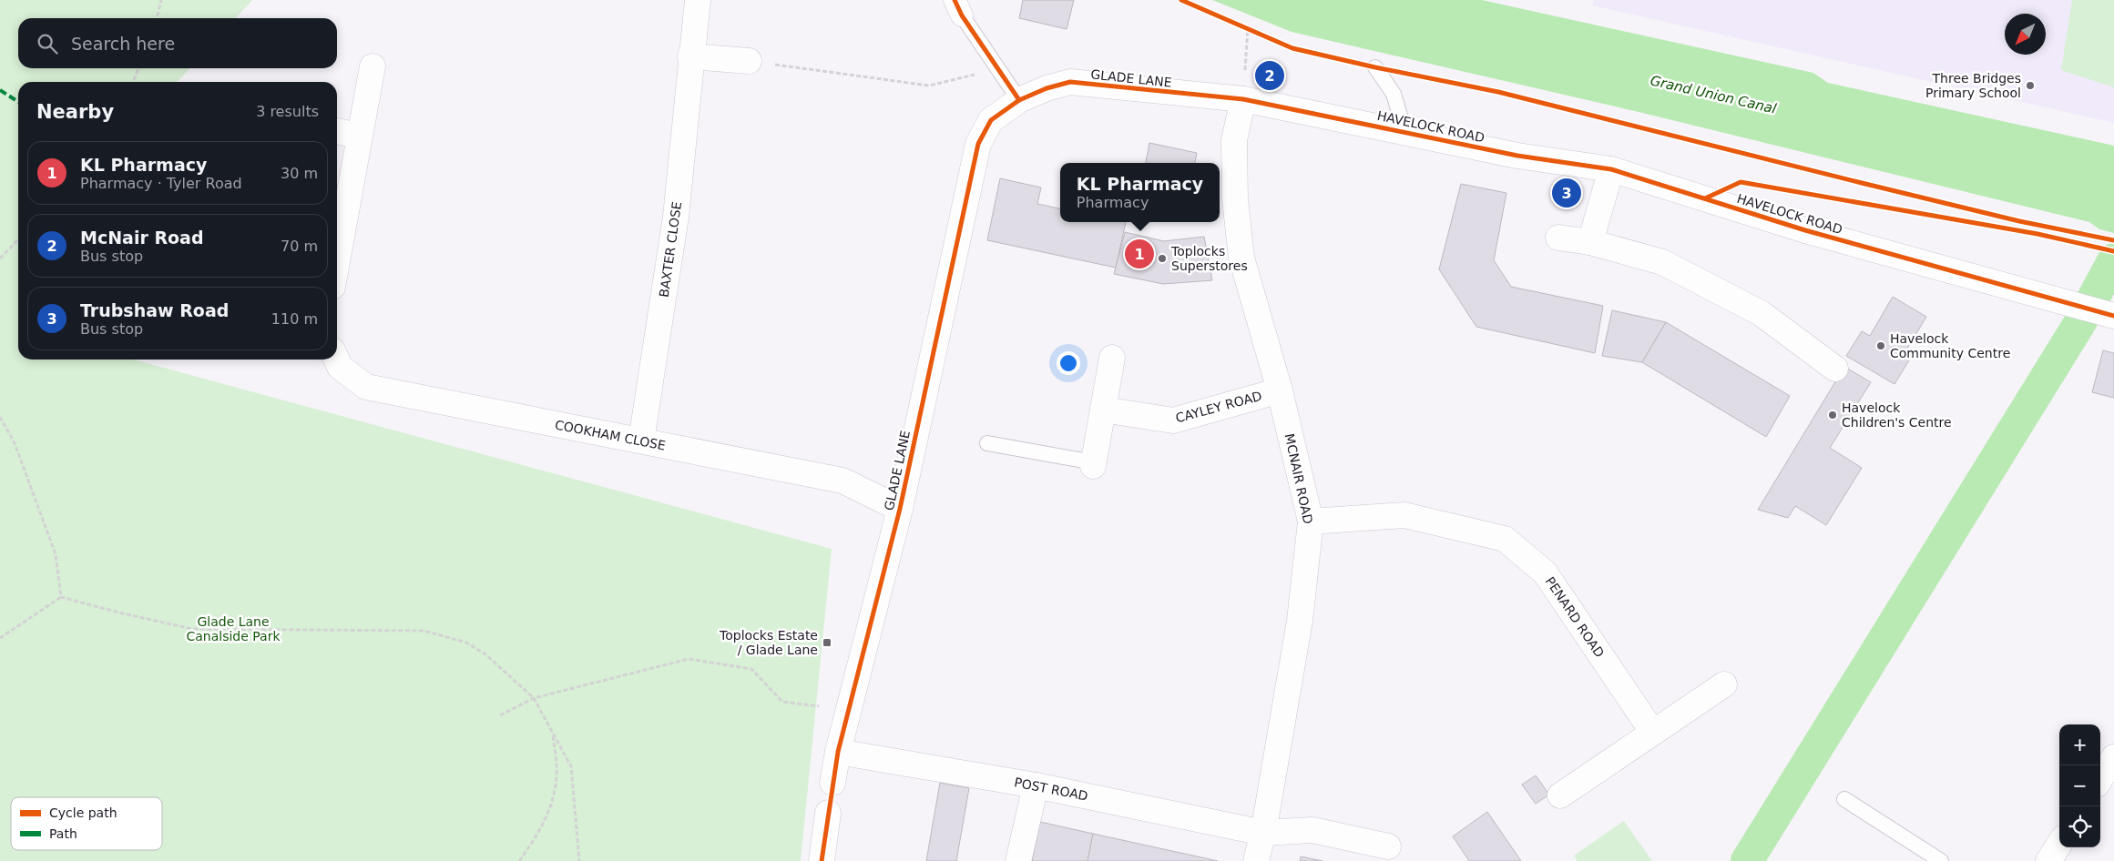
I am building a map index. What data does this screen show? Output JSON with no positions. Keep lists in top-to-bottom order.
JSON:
{
  "streets": {
    "street": [
      "GLADE LANE",
      "HAVELOCK ROAD",
      "BAXTER CLOSE",
      "CAYLEY ROAD",
      "COOKHAM CLOSE",
      "MCNAIR ROAD",
      "PENARD ROAD",
      "POST ROAD"
    ]
  },
  "crossings": [
    ["GLADE LANE", "HAVELOCK ROAD"],
    ["GLADE LANE", "COOKHAM CLOSE"],
    ["GLADE LANE", "MCNAIR ROAD"],
    ["GLADE LANE", "POST ROAD"],
    ["HAVELOCK ROAD", "MCNAIR ROAD"],
    ["BAXTER CLOSE", "COOKHAM CLOSE"],
    ["CAYLEY ROAD", "MCNAIR ROAD"],
    ["MCNAIR ROAD", "PENARD ROAD"],
    ["MCNAIR ROAD", "POST ROAD"]
  ],
  "water": ["Grand Union Canal"],
  "parks": ["Glade Lane Canalside Park"],
  "places": {
    "other": [
      "Three Bridges Primary School",
      "Toplocks Superstores",
      "Havelock Community Centre",
      "Havelock Children's Centre"
    ],
    "transit": ["Toplocks Estate / Glade Lane"]
  },
  "legend": ["Cycle path", "Path"],
  "north": "bottom left",
  "page": {
    "search": "Search here",
    "pins": ["2", "3", "1"],
    "heading": ["Nearby", "3 results"],
    "list": [
      {
        "mark": "1",
        "name": "KL Pharmacy",
        "note": "Pharmacy · Tyler Road",
        "value": "30 m"
      },
      {
        "mark": "2",
        "name": "McNair Road",
        "note": "Bus stop",
        "value": "70 m"
      },
      {
        "mark": "3",
        "name": "Trubshaw Road",
        "note": "Bus stop",
        "value": "110 m"
      }
    ],
    "popup": ["KL Pharmacy", "Pharmacy"],
    "map_buttons": ["+", "−"]
  }
}
